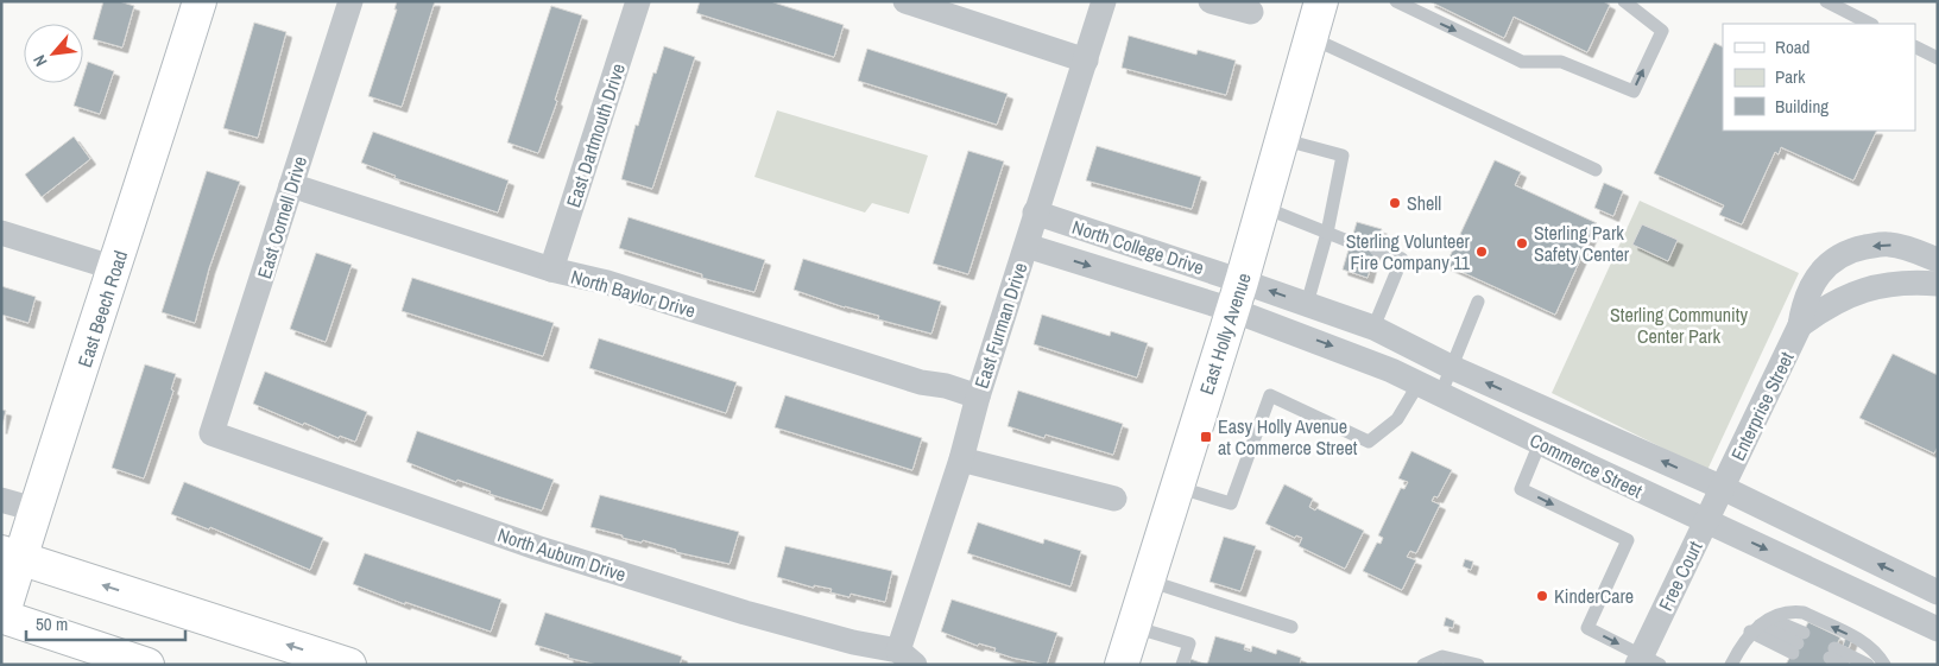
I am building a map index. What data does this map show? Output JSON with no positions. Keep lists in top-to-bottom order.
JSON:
{
  "streets": {
    "street": [
      "East Dartmouth Drive",
      "East Cornell Drive",
      "North College Drive",
      "North Baylor Drive",
      "East Beech Road",
      "East Furman Drive",
      "East Holly Avenue",
      "Enterprise Street",
      "Commerce Street",
      "North Auburn Drive",
      "Free Court"
    ]
  },
  "crossings": [
    ["East Dartmouth Drive", "North Baylor Drive"],
    ["East Cornell Drive", "North Baylor Drive"],
    ["East Cornell Drive", "North Auburn Drive"],
    ["North College Drive", "East Furman Drive"],
    ["North College Drive", "East Holly Avenue"],
    ["North College Drive", "Commerce Street"],
    ["North Baylor Drive", "East Furman Drive"],
    ["East Furman Drive", "North Auburn Drive"],
    ["East Holly Avenue", "Commerce Street"],
    ["Enterprise Street", "Commerce Street"],
    ["Enterprise Street", "Free Court"],
    ["Commerce Street", "Free Court"]
  ],
  "parks": ["Sterling Community Center Park"],
  "places": {
    "other": [
      "Shell",
      "Sterling Park Safety Center",
      "Sterling Volunteer Fire Company 11",
      "KinderCare"
    ],
    "transit": ["Easy Holly Avenue at Commerce Street"]
  },
  "legend": ["Road", "Park", "Building"],
  "scale_bar": "50 m",
  "north": "bottom left"
}
